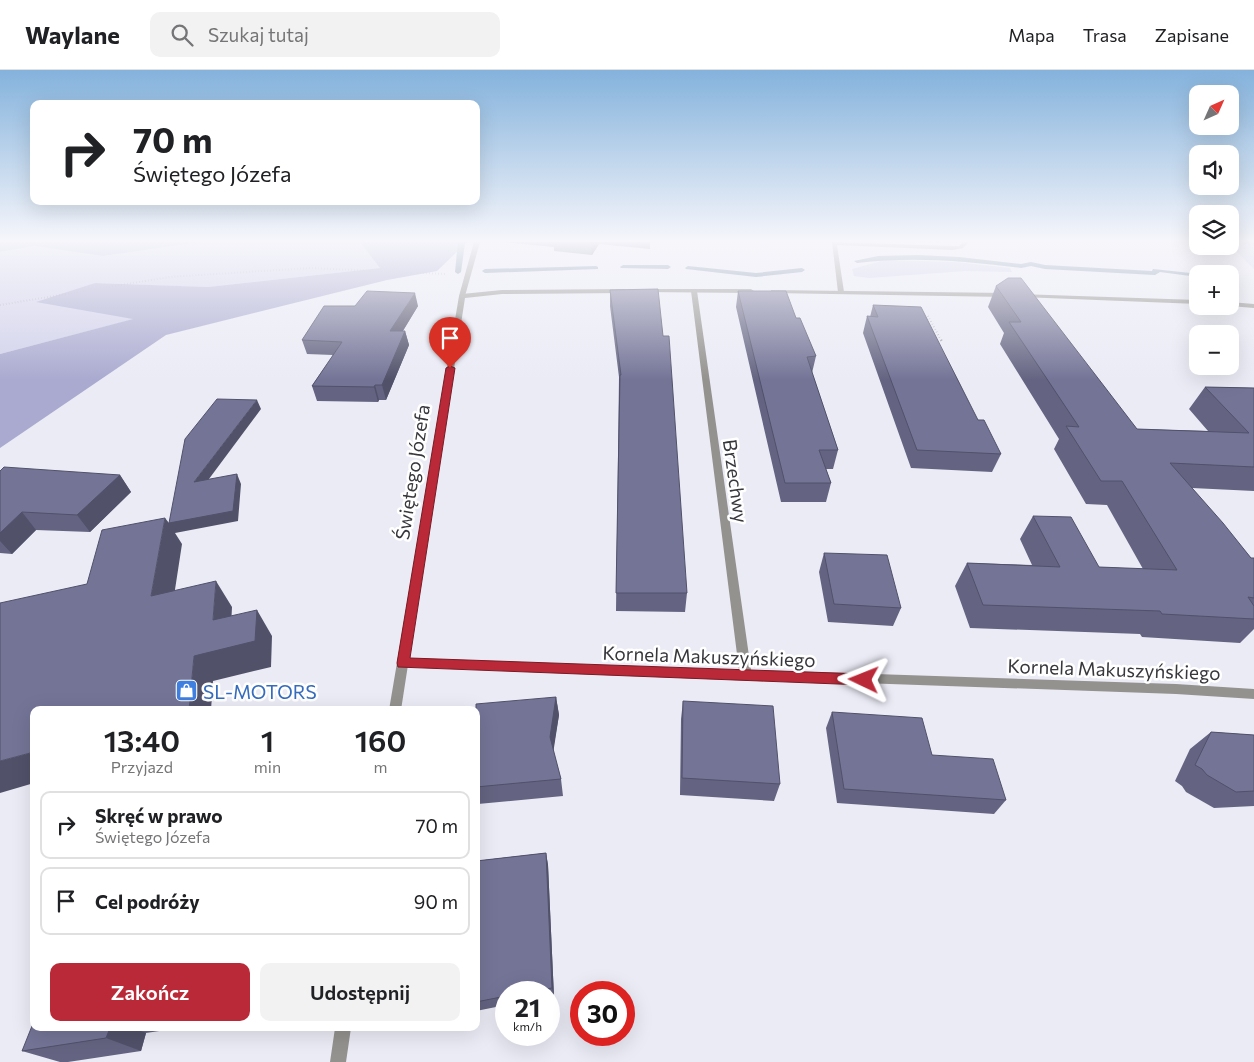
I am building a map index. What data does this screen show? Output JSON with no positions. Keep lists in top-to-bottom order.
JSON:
{
  "streets": {
    "street": ["Świętego Józefa", "Brzechwy", "Kornela Makuszyńskiego"]
  },
  "crossings": [
    ["Świętego Józefa", "Kornela Makuszyńskiego"],
    ["Brzechwy", "Kornela Makuszyńskiego"]
  ],
  "places": {
    "shop": ["SL-MOTORS"]
  },
  "north": "top right",
  "page": {
    "header": "Waylane",
    "search": "Szukaj tutaj",
    "nav": ["Mapa", "Trasa", "Zapisane"],
    "map_buttons": ["+", "−"],
    "turn": ["70 m", "Świętego Józefa"],
    "eta": [
      "13:40",
      "Przyjazd",
      "1",
      "min",
      "160",
      "m"
    ],
    "list": [
      {
        "name": "Skręć w prawo",
        "note": "Świętego Józefa",
        "value": "70 m"
      },
      {
        "name": "Cel podróży",
        "value": "90 m"
      }
    ],
    "buttons": ["Zakończ", "Udostępnij"],
    "speed": "21 km/h",
    "limit": "30"
  }
}
